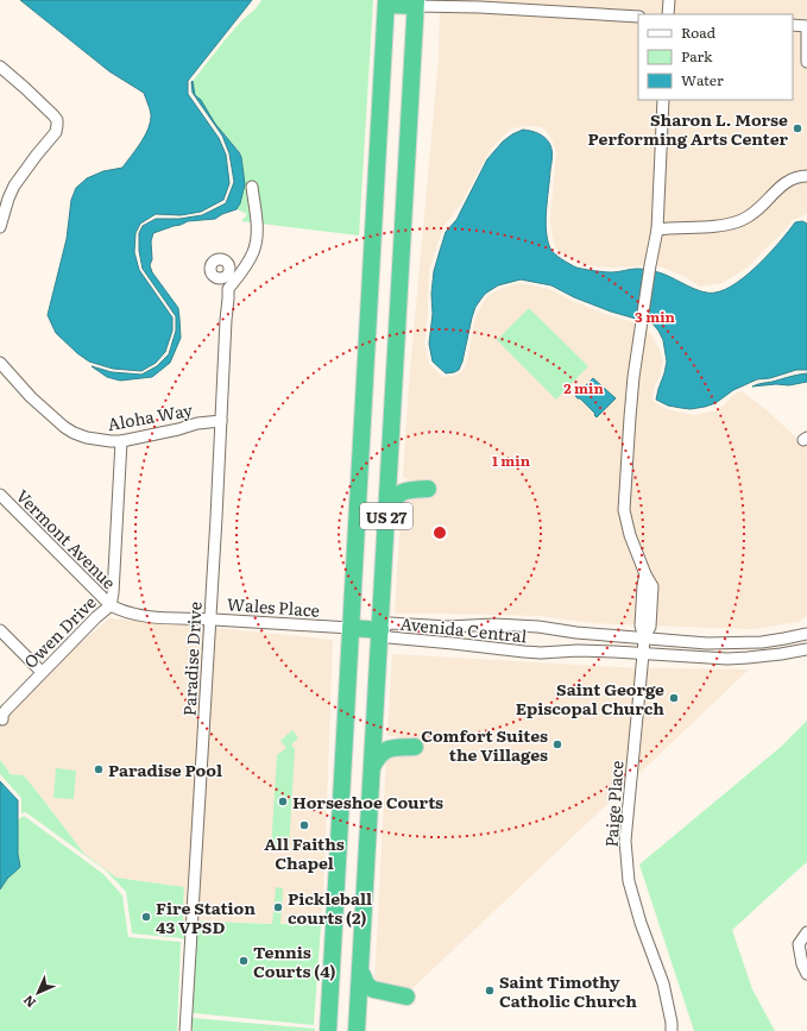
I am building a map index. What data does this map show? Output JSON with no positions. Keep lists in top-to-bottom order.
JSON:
{
  "streets": {
    "highway": ["US 27"],
    "street": [
      "Aloha Way",
      "Vermont Avenue",
      "Wales Place",
      "Avenida Central",
      "Owen Drive",
      "Paradise Drive",
      "Paige Place"
    ]
  },
  "crossings": [
    ["Aloha Way", "Owen Drive"],
    ["Aloha Way", "Paradise Drive"],
    ["US 27", "Wales Place"],
    ["US 27", "Avenida Central"],
    ["Vermont Avenue", "Wales Place"],
    ["Vermont Avenue", "Owen Drive"],
    ["Wales Place", "Owen Drive"],
    ["Wales Place", "Paradise Drive"],
    ["Avenida Central", "Paige Place"]
  ],
  "places": [
    "Sharon L. Morse Performing Arts Center",
    "Saint George Episcopal Church",
    "Comfort Suites the Villages",
    "Paradise Pool",
    "Horseshoe Courts",
    "All Faiths Chapel",
    "Pickleball courts (2)",
    "Fire Station 43 VPSD",
    "Tennis Courts (4)",
    "Saint Timothy Catholic Church"
  ],
  "legend": ["Road", "Park", "Water"],
  "north": "bottom left",
  "rings": ["3 min", "2 min", "1 min"]
}
